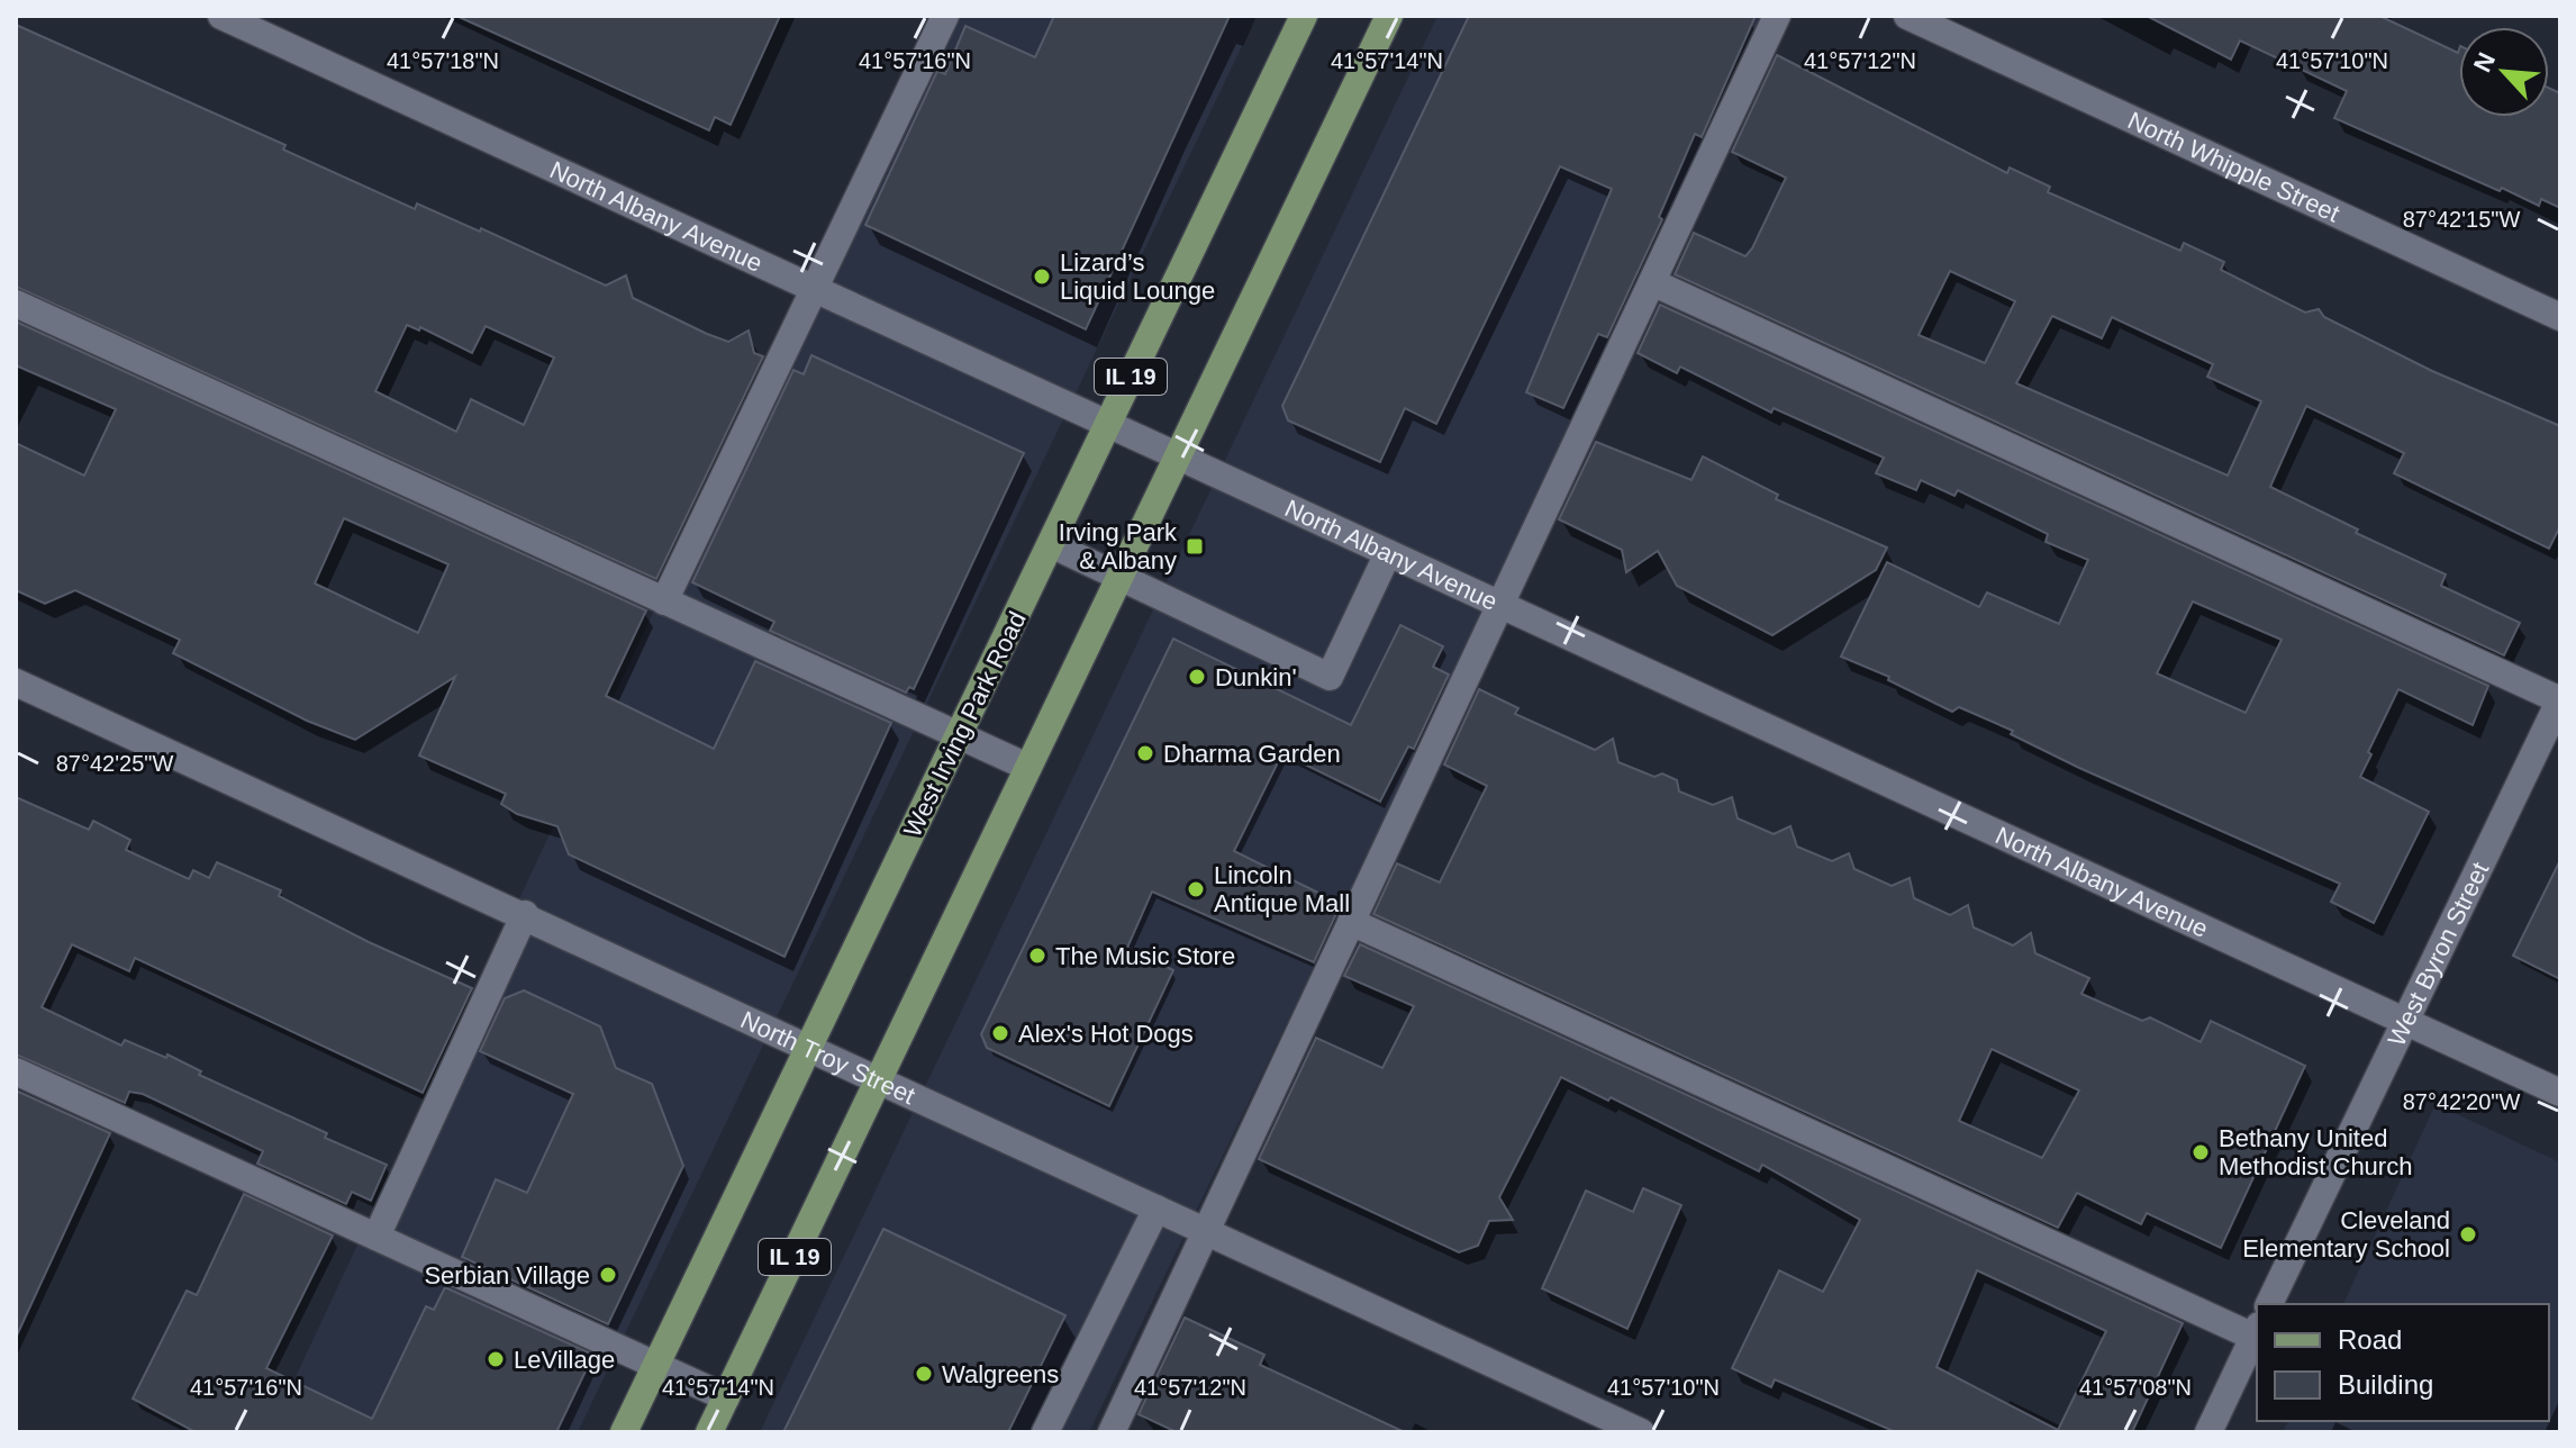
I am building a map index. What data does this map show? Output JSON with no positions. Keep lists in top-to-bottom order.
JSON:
{
  "streets": {
    "main road": ["IL 19", "West Irving Park Road"],
    "street": [
      "North Whipple Street",
      "North Albany Avenue",
      "West Byron Street",
      "North Troy Street"
    ]
  },
  "crossings": [
    ["North Albany Avenue", "IL 19"],
    ["North Albany Avenue", "West Irving Park Road"],
    ["North Albany Avenue", "West Byron Street"],
    ["IL 19", "North Troy Street"],
    ["West Irving Park Road", "North Troy Street"]
  ],
  "places": {
    "other": [
      "Lizard’s Liquid Lounge",
      "Dunkin'",
      "Dharma Garden",
      "Lincoln Antique Mall",
      "The Music Store",
      "Alex's Hot Dogs",
      "Bethany United Methodist Church",
      "Cleveland Elementary School",
      "Serbian Village",
      "LeVillage",
      "Walgreens"
    ],
    "transit": ["Irving Park & Albany"]
  },
  "legend": ["Road", "Building"],
  "north": "top left",
  "coordinates": [
    "41°57'18\"N",
    "41°57'16\"N",
    "41°57'14\"N",
    "41°57'12\"N",
    "41°57'10\"N",
    "87°42'15\"W",
    "87°42'25\"W",
    "87°42'20\"W",
    "41°57'08\"N"
  ]
}
